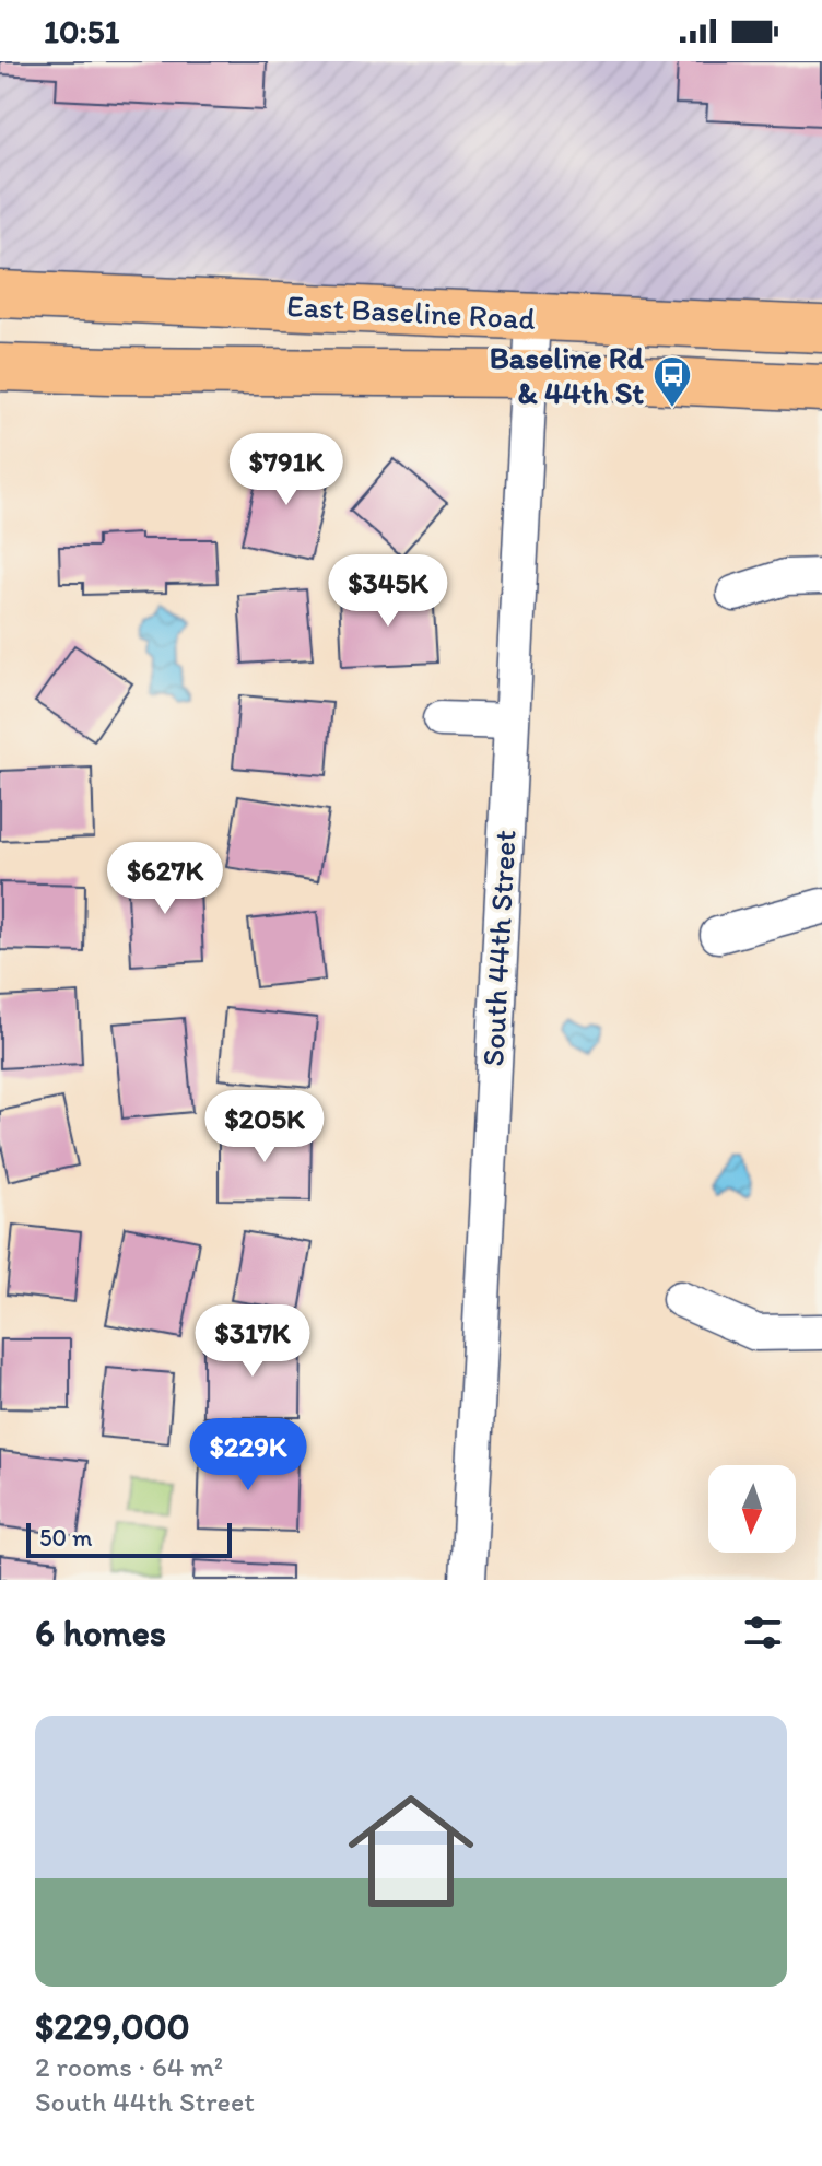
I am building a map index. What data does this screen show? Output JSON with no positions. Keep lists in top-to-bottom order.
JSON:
{
  "streets": {
    "main road": ["East Baseline Road"],
    "street": ["South 44th Street"]
  },
  "crossings": [
    ["East Baseline Road", "South 44th Street"]
  ],
  "places": {
    "bus stop": ["Baseline Rd & 44th St"]
  },
  "scale_bar": "50 m",
  "north": "bottom",
  "page": {
    "status": "10:51",
    "price": [
      "$791K",
      "$345K",
      "$627K",
      "$205K",
      "$317K",
      "$229K"
    ],
    "scale": "50 m",
    "heading": "6 homes",
    "list": [
      {
        "name": "$229,000",
        "note": "2 rooms · 64 m² · South 44th Street"
      }
    ]
  }
}
